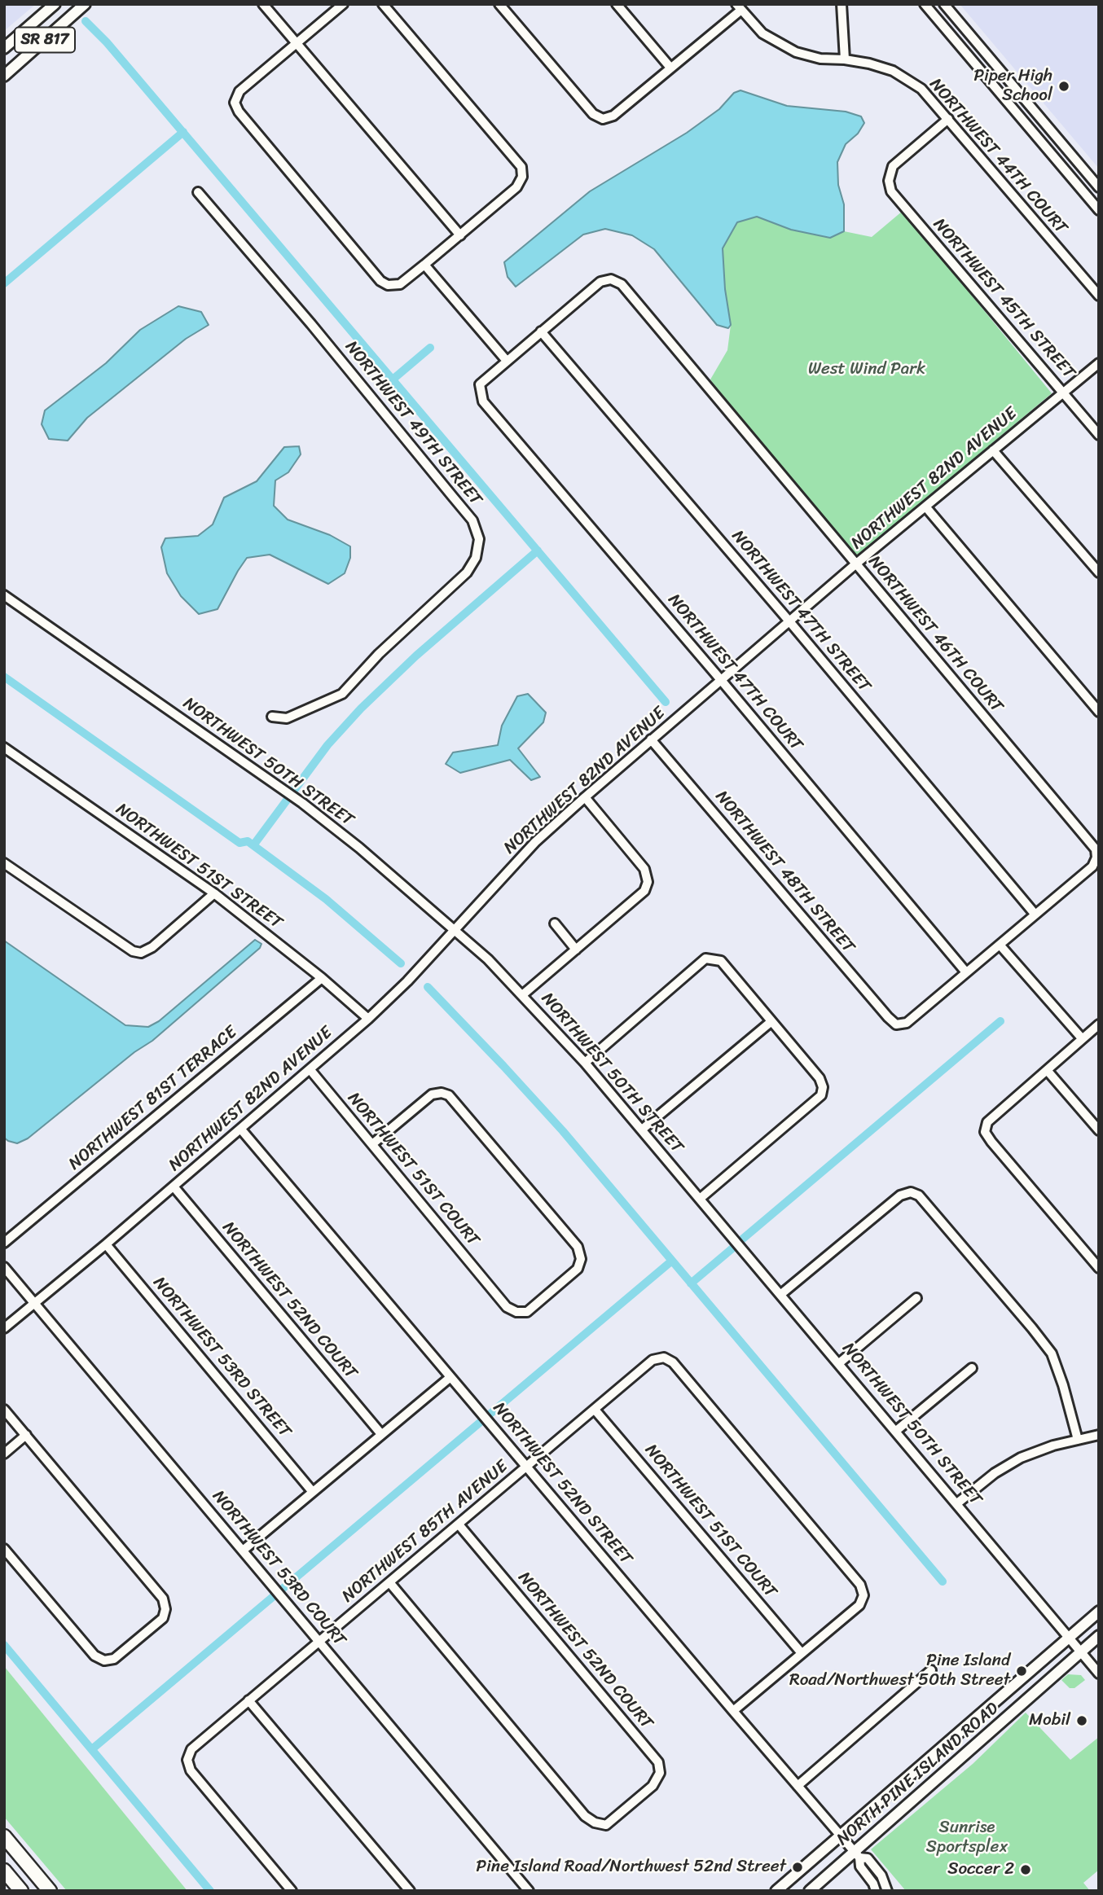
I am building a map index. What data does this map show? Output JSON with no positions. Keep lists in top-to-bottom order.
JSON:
{
  "streets": {
    "main road": ["SR 817", "NORTH PINE ISLAND ROAD"],
    "street": [
      "NORTHWEST 44TH COURT",
      "NORTHWEST 45TH STREET",
      "NORTHWEST 49TH STREET",
      "NORTHWEST 82ND AVENUE",
      "NORTHWEST 47TH STREET",
      "NORTHWEST 46TH COURT",
      "NORTHWEST 47TH COURT",
      "NORTHWEST 50TH STREET",
      "NORTHWEST 51ST STREET",
      "NORTHWEST 48TH STREET",
      "NORTHWEST 81ST TERRACE",
      "NORTHWEST 51ST COURT",
      "NORTHWEST 52ND COURT",
      "NORTHWEST 53RD STREET",
      "NORTHWEST 52ND STREET",
      "NORTHWEST 85TH AVENUE",
      "NORTHWEST 53RD COURT"
    ]
  },
  "crossings": [
    ["NORTHWEST 44TH COURT", "NORTHWEST 45TH STREET"],
    ["NORTHWEST 45TH STREET", "NORTHWEST 82ND AVENUE"],
    ["NORTHWEST 82ND AVENUE", "NORTHWEST 47TH STREET"],
    ["NORTHWEST 82ND AVENUE", "NORTHWEST 46TH COURT"],
    ["NORTHWEST 82ND AVENUE", "NORTHWEST 47TH COURT"],
    ["NORTHWEST 82ND AVENUE", "NORTHWEST 50TH STREET"],
    ["NORTHWEST 82ND AVENUE", "NORTHWEST 51ST STREET"],
    ["NORTHWEST 82ND AVENUE", "NORTHWEST 48TH STREET"],
    ["NORTHWEST 82ND AVENUE", "NORTHWEST 51ST COURT"],
    ["NORTHWEST 82ND AVENUE", "NORTHWEST 52ND COURT"],
    ["NORTHWEST 82ND AVENUE", "NORTHWEST 53RD STREET"],
    ["NORTHWEST 82ND AVENUE", "NORTHWEST 52ND STREET"],
    ["NORTHWEST 82ND AVENUE", "NORTHWEST 53RD COURT"],
    ["NORTHWEST 47TH STREET", "NORTHWEST 46TH COURT"],
    ["NORTHWEST 47TH COURT", "NORTHWEST 48TH STREET"],
    ["NORTHWEST 50TH STREET", "NORTH PINE ISLAND ROAD"],
    ["NORTHWEST 51ST STREET", "NORTHWEST 81ST TERRACE"],
    ["NORTHWEST 51ST COURT", "NORTHWEST 85TH AVENUE"],
    ["NORTHWEST 52ND COURT", "NORTHWEST 85TH AVENUE"],
    ["NORTHWEST 52ND STREET", "NORTHWEST 85TH AVENUE"],
    ["NORTHWEST 52ND STREET", "NORTH PINE ISLAND ROAD"],
    ["NORTHWEST 85TH AVENUE", "NORTHWEST 53RD COURT"]
  ],
  "parks": ["West Wind Park", "Sunrise Sportsplex"],
  "places": [
    "Piper High School",
    "Pine Island Road/Northwest 50th Street",
    "Mobil",
    "Pine Island Road/Northwest 52nd Street",
    "Soccer 2"
  ]
}
